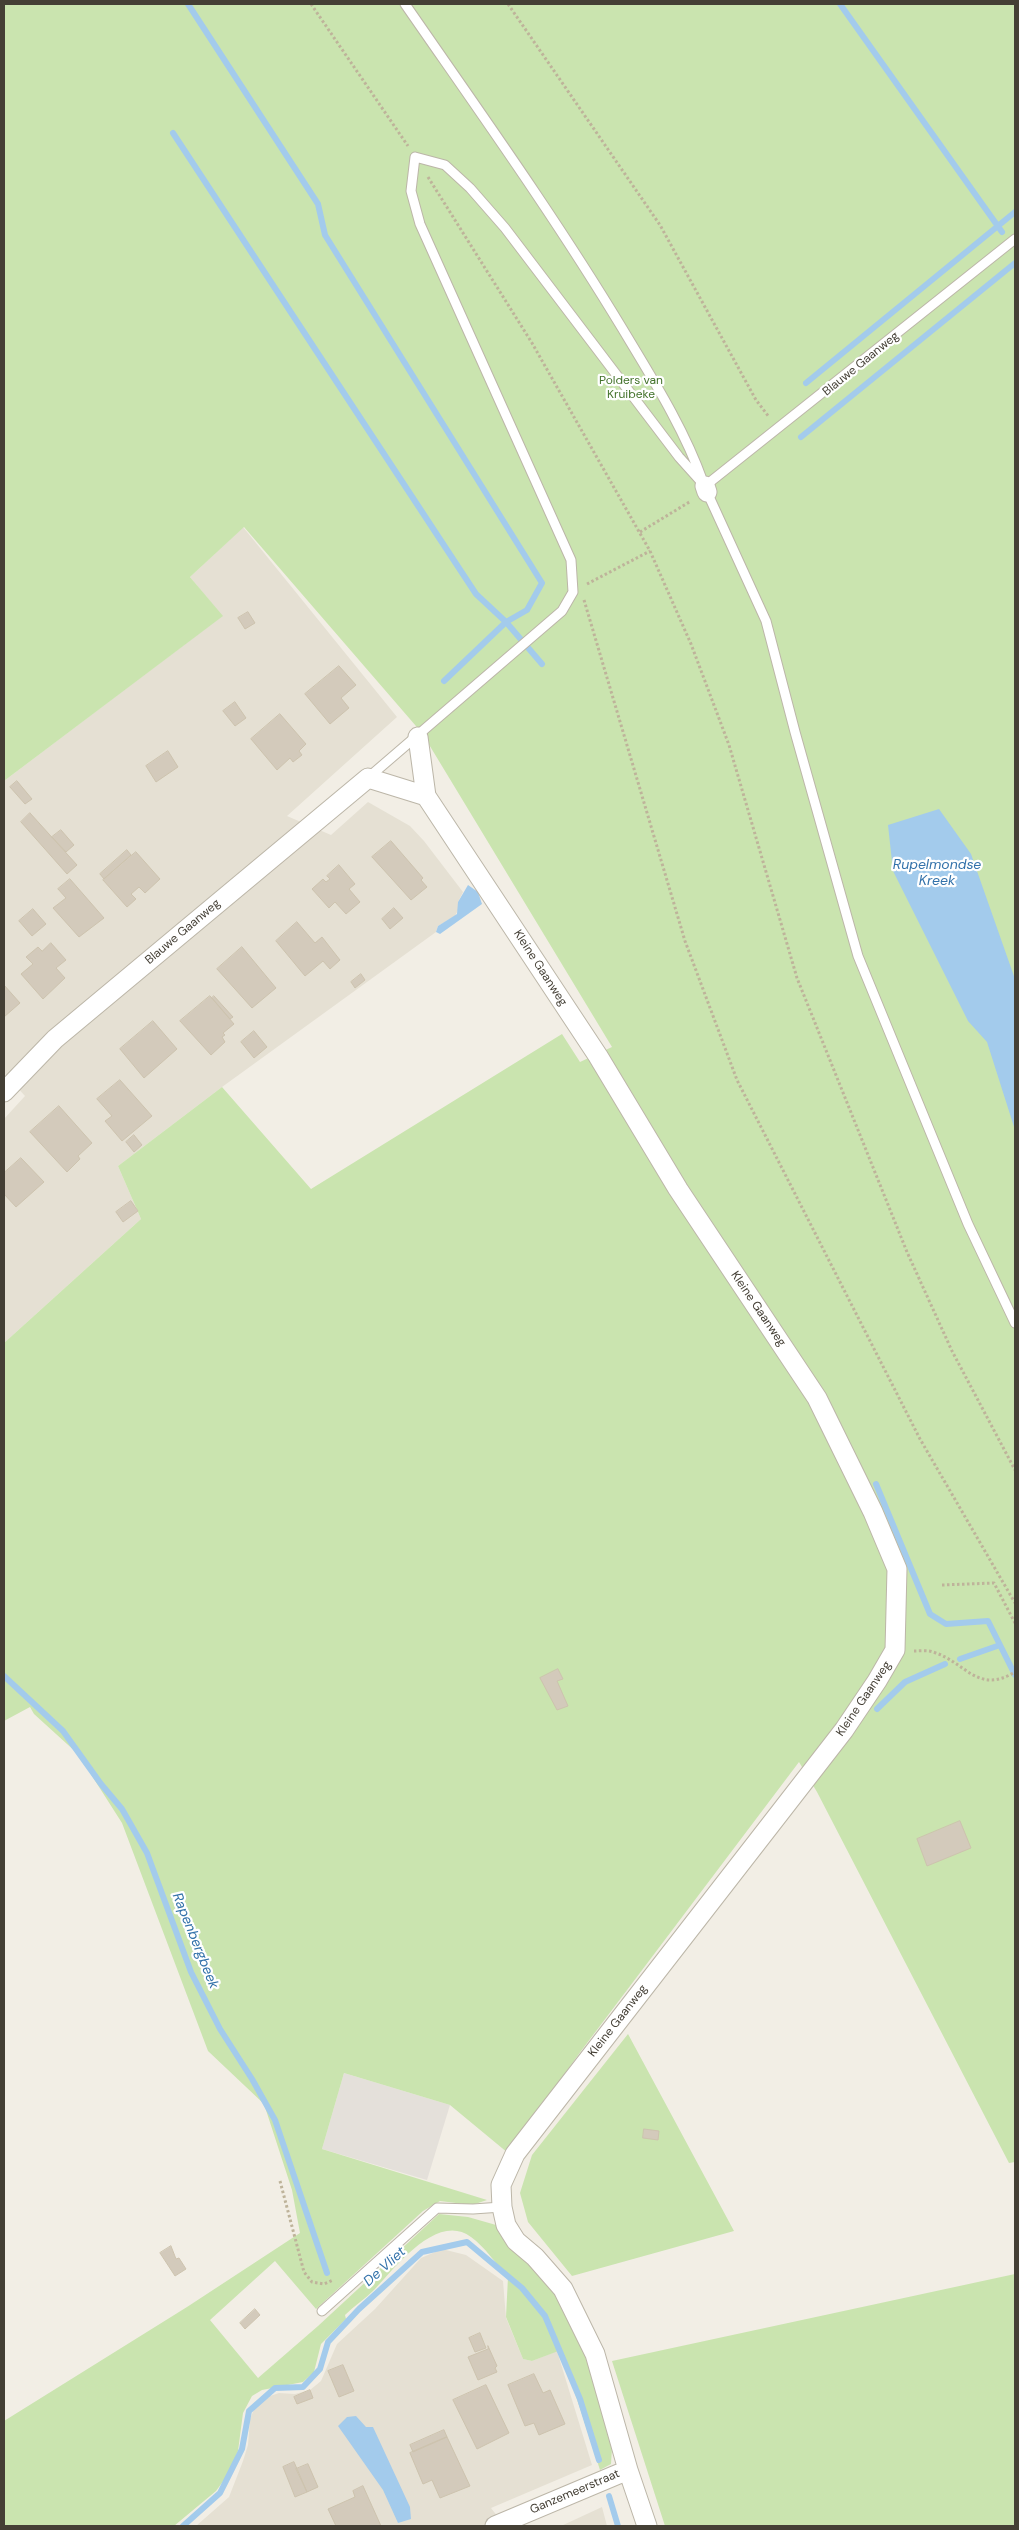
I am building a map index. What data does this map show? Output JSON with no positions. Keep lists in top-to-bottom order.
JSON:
{
  "streets": {
    "street": ["Blauwe Gaanweg", "Kleine Gaanweg", "Ganzemeerstraat"]
  },
  "crossings": [
    ["Kleine Gaanweg", "Ganzemeerstraat"]
  ],
  "water": ["Rupelmondse Kreek", "Rapenbergbeek", "De Vliet"],
  "parks": ["Polders van Kruibeke"]
}
